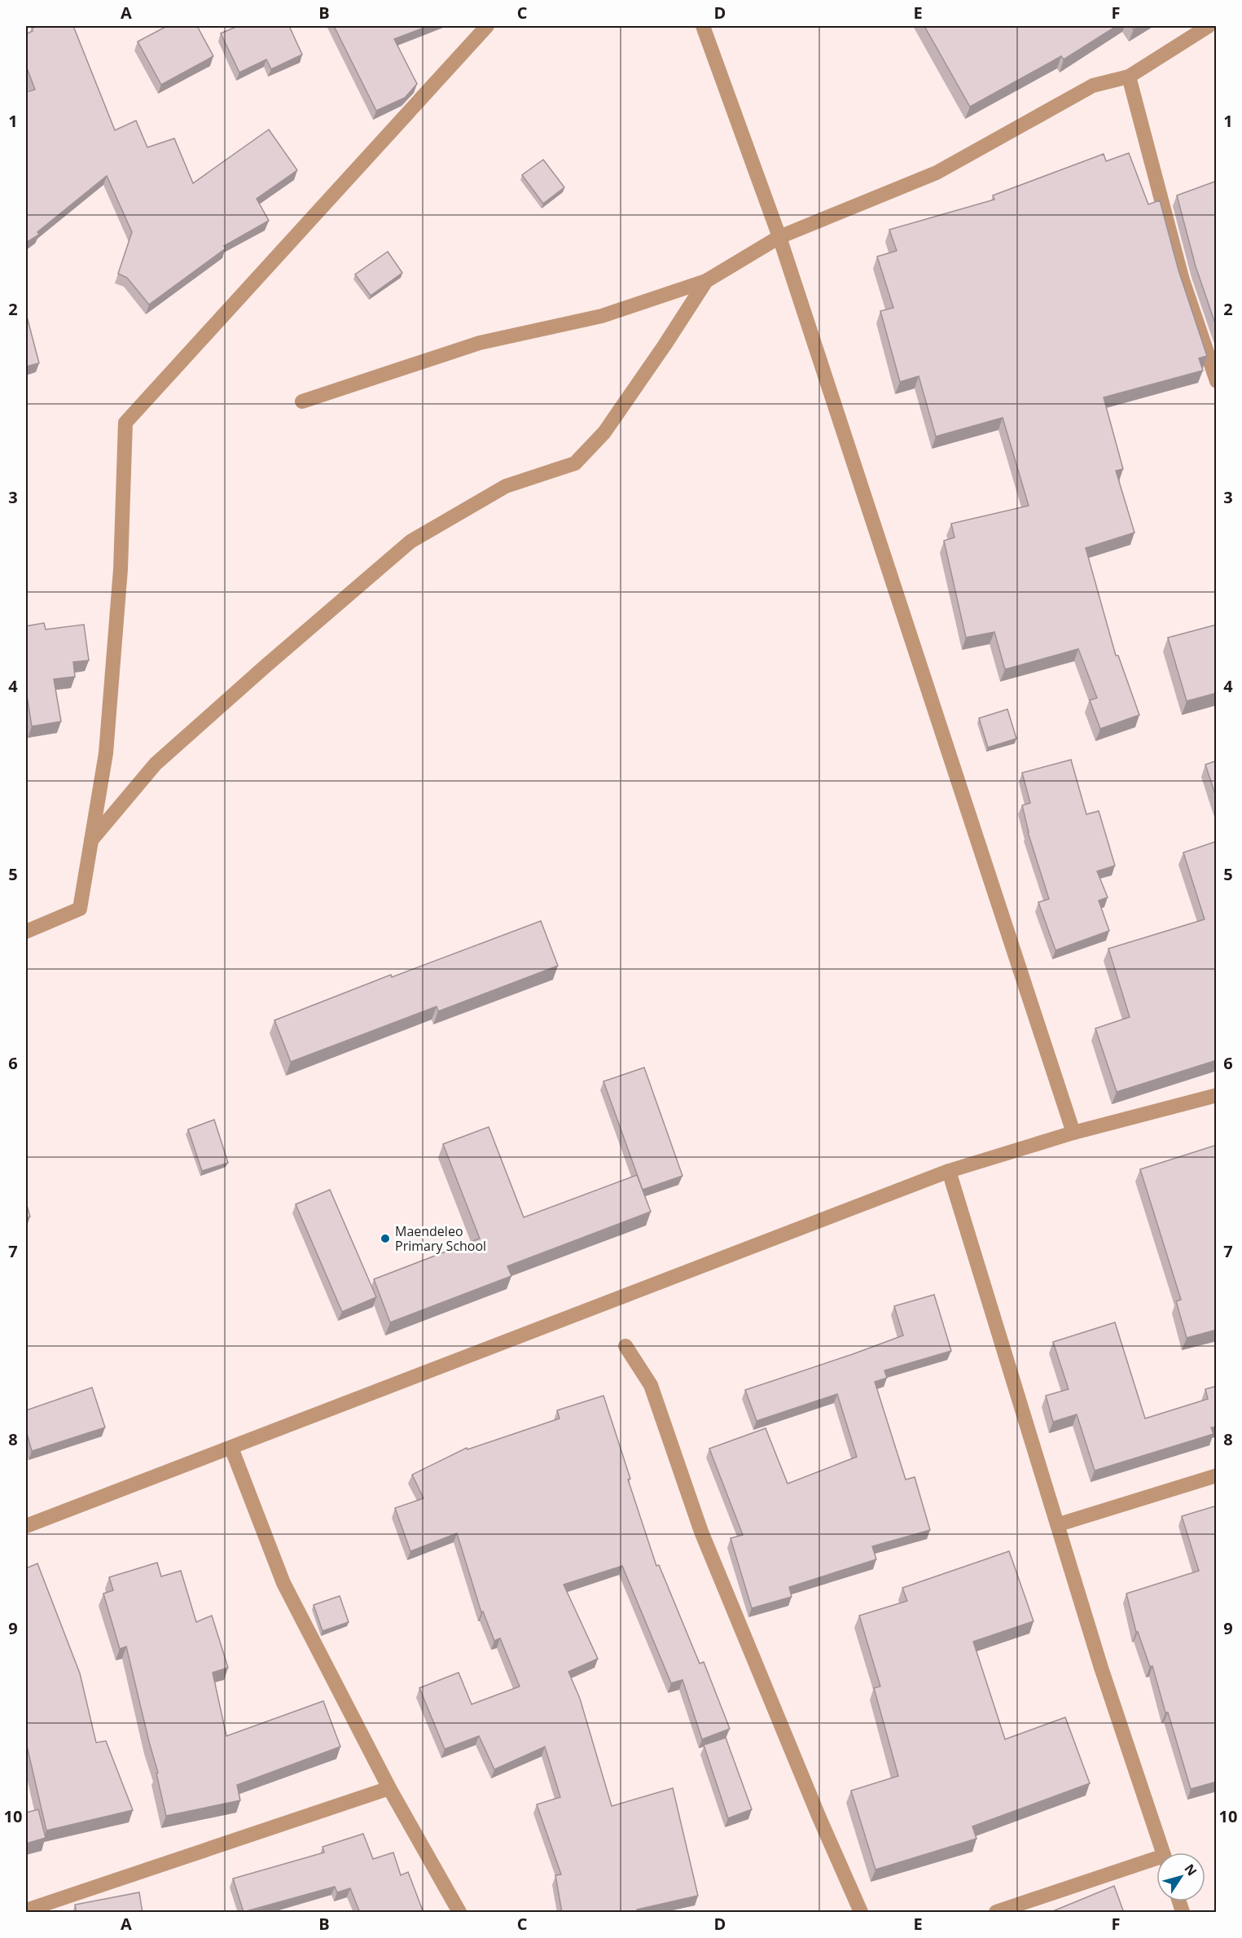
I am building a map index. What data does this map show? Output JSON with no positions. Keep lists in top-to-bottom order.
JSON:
{
  "places": ["Maendeleo Primary School"],
  "north": "top right",
  "grid": {
    "columns": [
      "A",
      "B",
      "C",
      "D",
      "E",
      "F"
    ],
    "rows": [
      "1",
      "2",
      "3",
      "4",
      "5",
      "6",
      "7",
      "8",
      "9",
      "10"
    ]
  }
}
